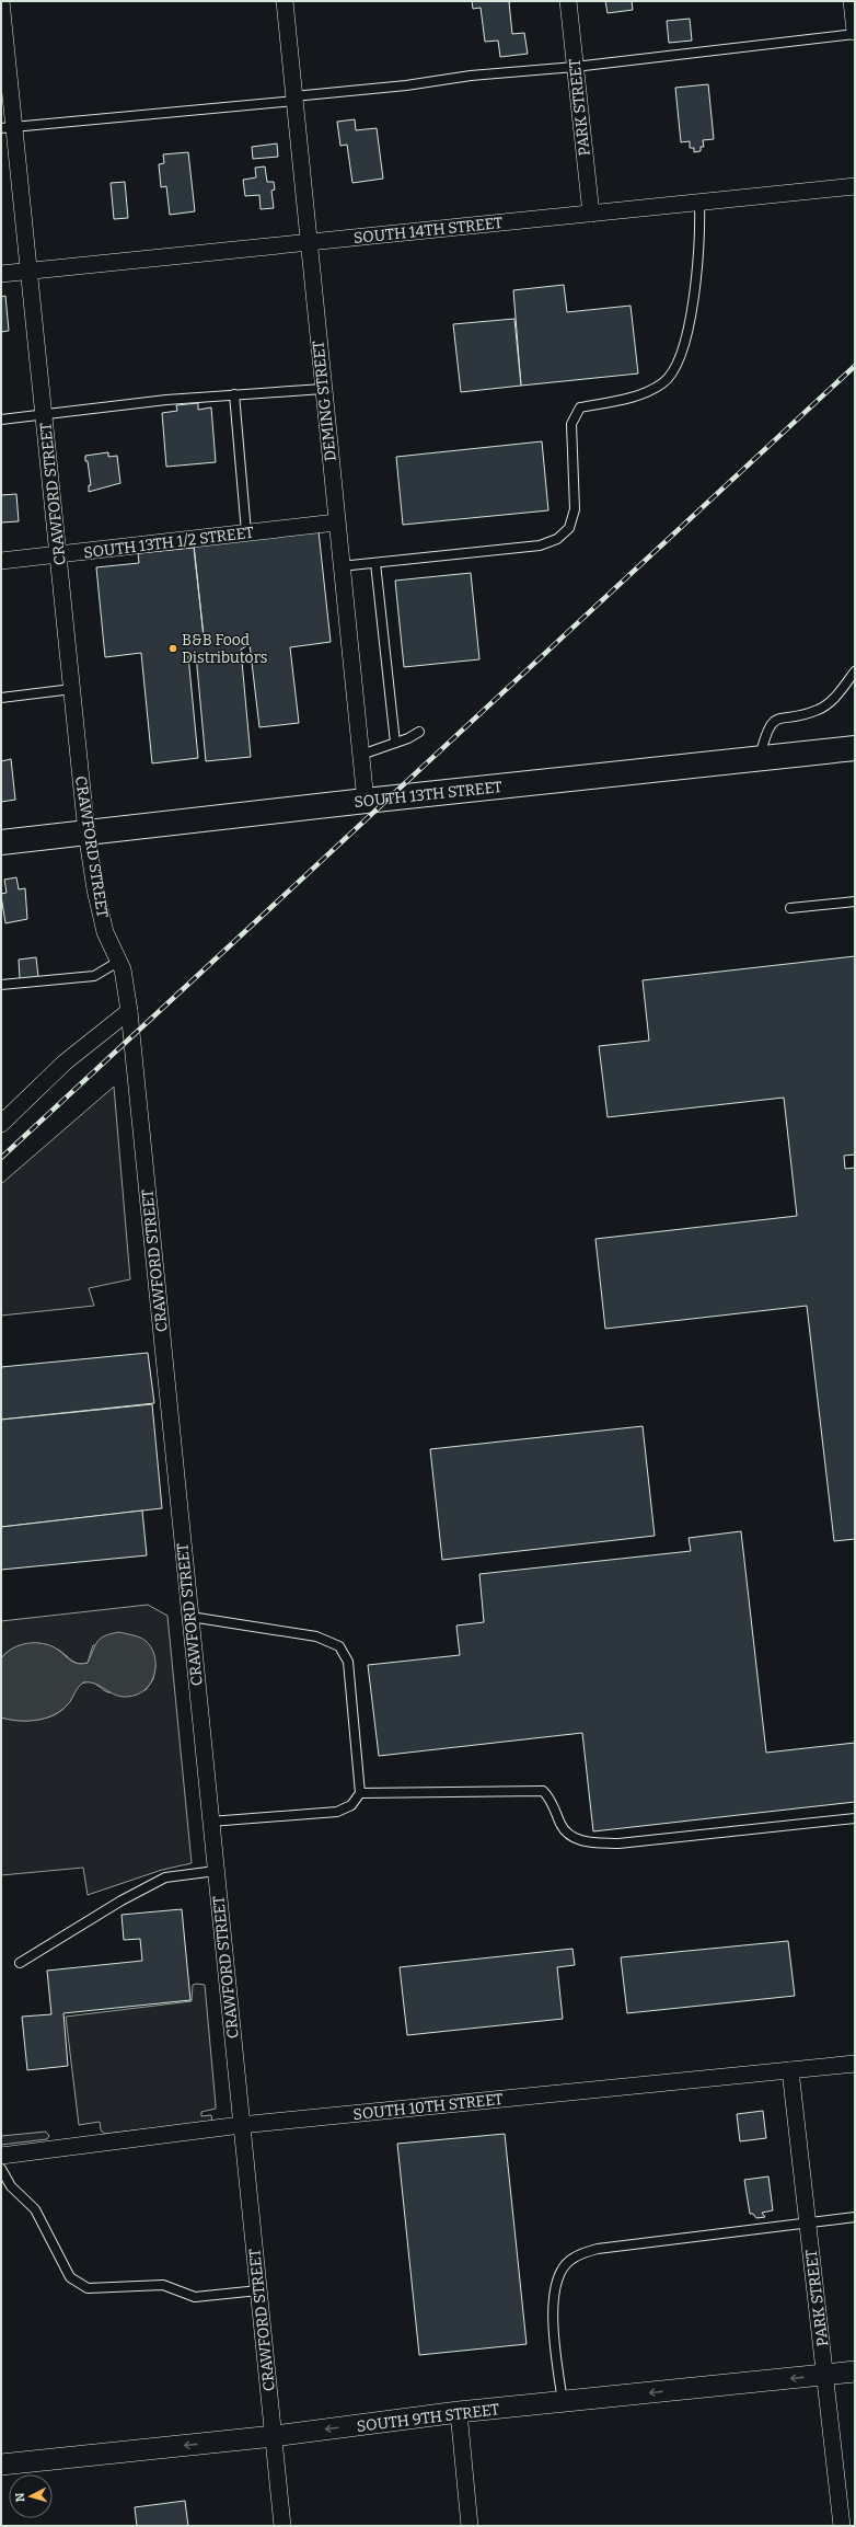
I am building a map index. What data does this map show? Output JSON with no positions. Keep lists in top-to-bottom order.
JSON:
{
  "streets": {
    "main road": ["SOUTH 13TH STREET"],
    "street": [
      "PARK STREET",
      "SOUTH 14TH STREET",
      "DEMING STREET",
      "CRAWFORD STREET",
      "SOUTH 13TH 1/2 STREET",
      "SOUTH 10TH STREET",
      "SOUTH 9TH STREET"
    ]
  },
  "crossings": [
    ["PARK STREET", "SOUTH 14TH STREET"],
    ["PARK STREET", "SOUTH 10TH STREET"],
    ["PARK STREET", "SOUTH 9TH STREET"],
    ["SOUTH 14TH STREET", "DEMING STREET"],
    ["SOUTH 14TH STREET", "CRAWFORD STREET"],
    ["DEMING STREET", "SOUTH 13TH 1/2 STREET"],
    ["DEMING STREET", "SOUTH 13TH STREET"],
    ["CRAWFORD STREET", "SOUTH 13TH 1/2 STREET"],
    ["CRAWFORD STREET", "SOUTH 13TH STREET"],
    ["CRAWFORD STREET", "SOUTH 10TH STREET"],
    ["CRAWFORD STREET", "SOUTH 9TH STREET"]
  ],
  "one_way": ["SOUTH 9TH STREET"],
  "places": ["B&B Food Distributors"],
  "north": "left"
}
